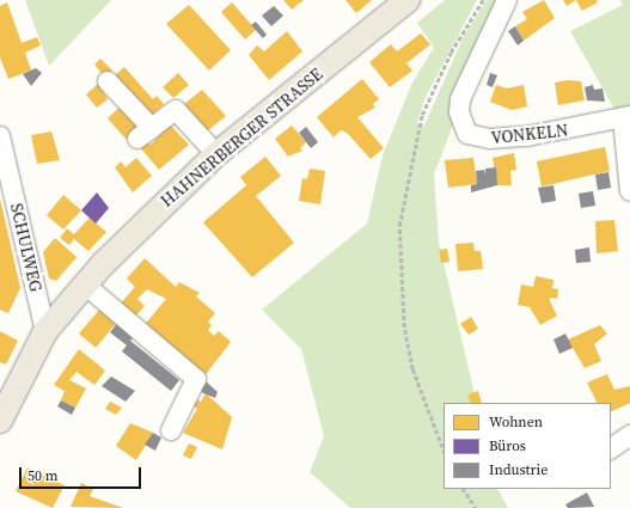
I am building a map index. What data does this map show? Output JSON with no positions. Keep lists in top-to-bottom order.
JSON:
{
  "streets": {
    "main road": ["HAHNERBERGER STRASSE"],
    "street": ["VONKELN", "SCHULWEG"]
  },
  "crossings": [
    ["HAHNERBERGER STRASSE", "SCHULWEG"]
  ],
  "legend": ["Wohnen", "Büros", "Industrie"],
  "scale_bar": "50 m"
}
